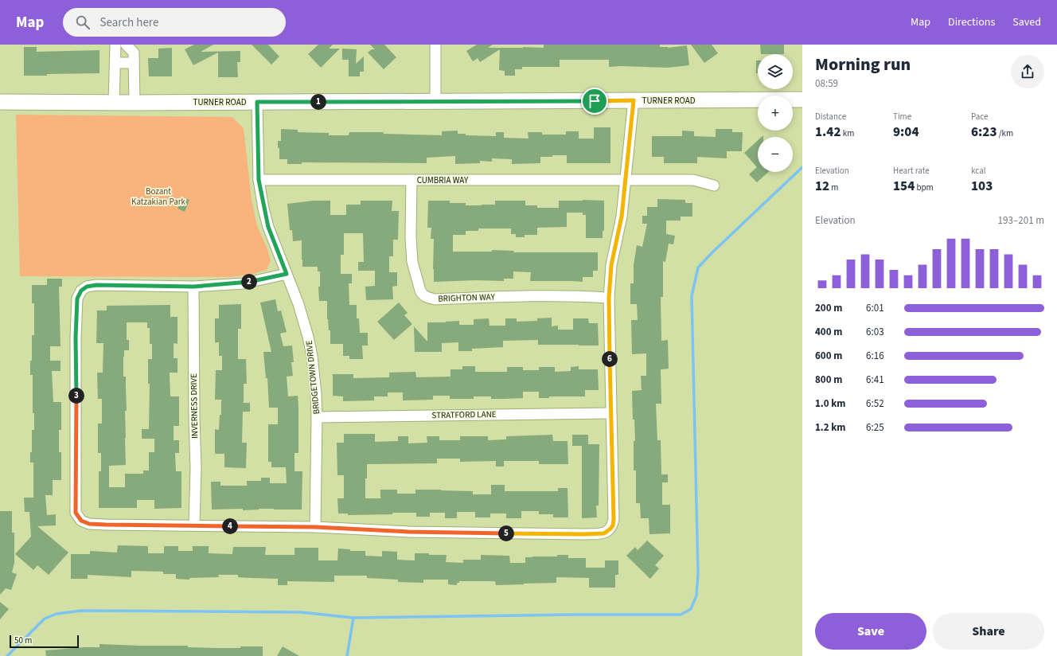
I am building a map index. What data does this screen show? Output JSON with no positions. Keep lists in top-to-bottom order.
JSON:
{
  "streets": {
    "main road": ["TURNER ROAD"],
    "street": [
      "CUMBRIA WAY",
      "BRIGHTON WAY",
      "BRIDGETOWN DRIVE",
      "INVERNESS DRIVE",
      "STRATFORD LANE"
    ]
  },
  "crossings": [
    ["TURNER ROAD", "BRIDGETOWN DRIVE"],
    ["CUMBRIA WAY", "BRIGHTON WAY"],
    ["CUMBRIA WAY", "BRIDGETOWN DRIVE"],
    ["BRIDGETOWN DRIVE", "STRATFORD LANE"]
  ],
  "parks": ["Bozant Katzakian Park"],
  "scale_bar": "50 m",
  "page": {
    "header": "Map",
    "search": "Search here",
    "nav": ["Map", "Directions", "Saved"],
    "heading": ["Morning run", "08:59"],
    "map_buttons": ["+", "−"],
    "pins": [
      "1",
      "2",
      "6",
      "3",
      "4",
      "5"
    ],
    "stats": [
      ["Distance", "1.42 km"],
      ["Time", "9:04"],
      ["Pace", "6:23 /km"],
      ["Elevation", "12 m"],
      ["Heart rate", "154 bpm"],
      ["kcal", "103"]
    ],
    "chart": ["Elevation", "193–201 m"],
    "list": [
      {
        "name": "200 m",
        "note": "6:01"
      },
      {
        "name": "400 m",
        "note": "6:03"
      },
      {
        "name": "600 m",
        "note": "6:16"
      },
      {
        "name": "800 m",
        "note": "6:41"
      },
      {
        "name": "1.0 km",
        "note": "6:52"
      },
      {
        "name": "1.2 km",
        "note": "6:25"
      }
    ],
    "buttons": ["Save", "Share"],
    "scale": "50 m"
  }
}
